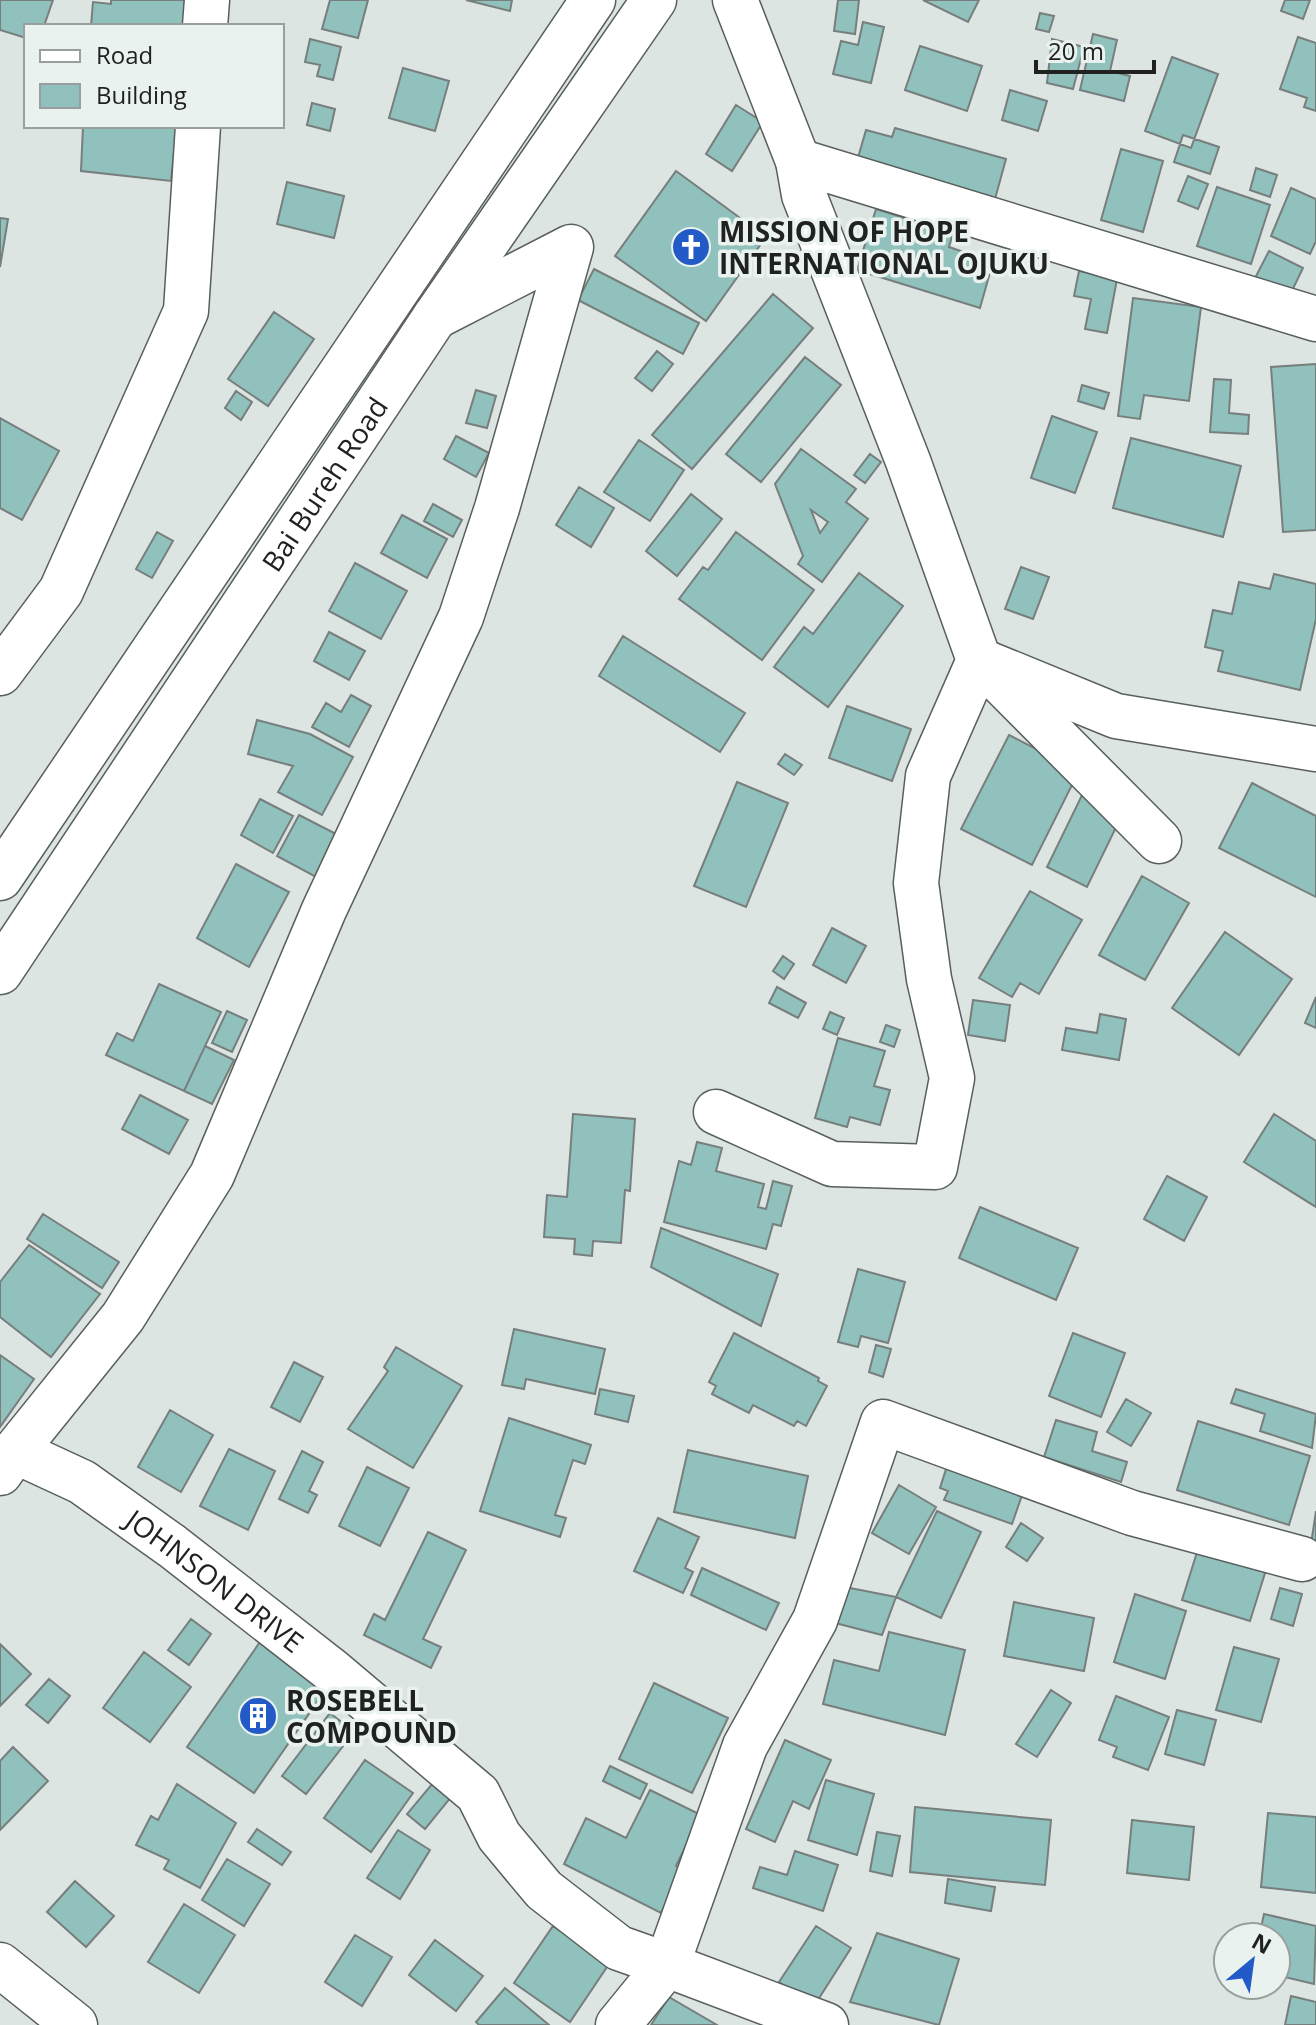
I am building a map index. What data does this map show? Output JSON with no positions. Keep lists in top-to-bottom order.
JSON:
{
  "streets": {
    "main road": ["Bai Bureh Road", "JOHNSON DRIVE"]
  },
  "places": {
    "church": ["MISSION OF HOPE INTERNATIONAL OJUKU"],
    "building": ["ROSEBELL COMPOUND"]
  },
  "legend": ["Road", "Building"],
  "scale_bar": "20 m",
  "north": "top right"
}
